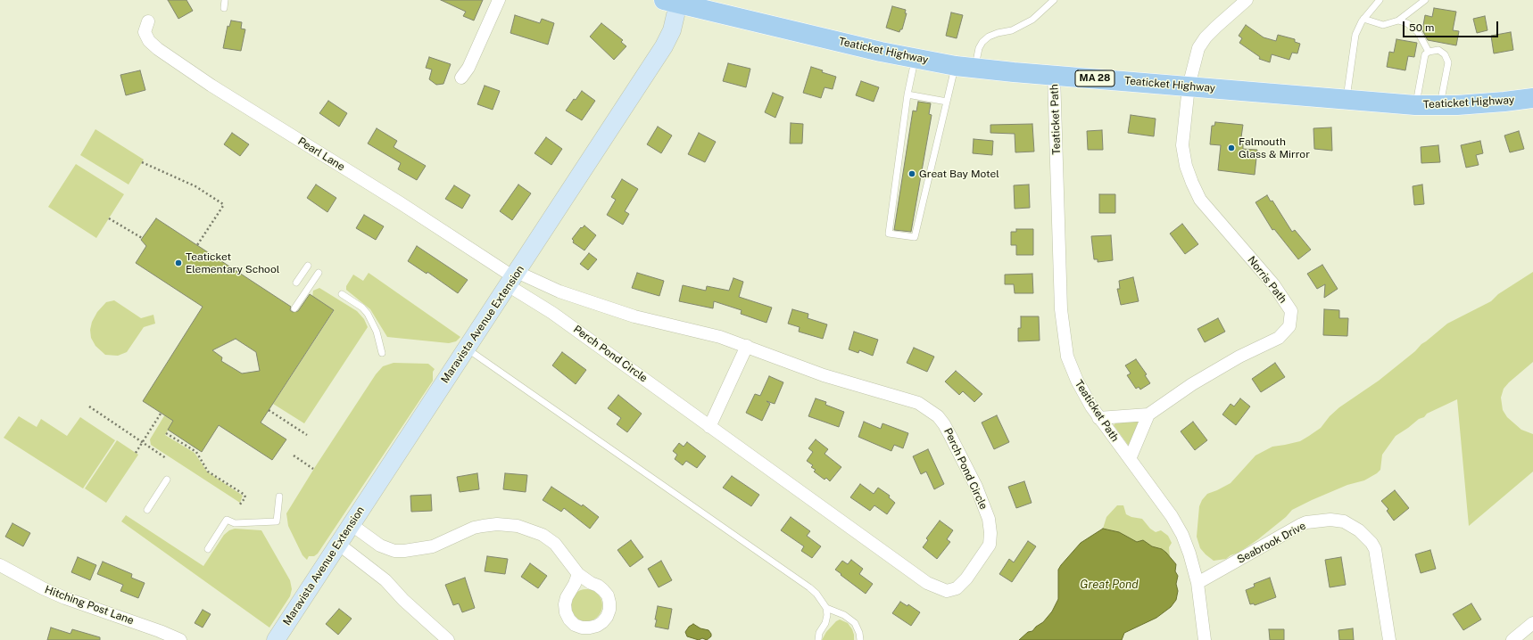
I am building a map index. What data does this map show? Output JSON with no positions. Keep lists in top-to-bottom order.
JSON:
{
  "streets": {
    "main road": ["Teaticket Highway", "MA 28", "Maravista Avenue Extension"],
    "street": [
      "Teaticket Path",
      "Pearl Lane",
      "Norris Path",
      "Perch Pond Circle",
      "Seabrook Drive",
      "Hitching Post Lane"
    ]
  },
  "crossings": [
    ["Teaticket Highway", "Teaticket Path"],
    ["Teaticket Highway", "Norris Path"],
    ["Teaticket Highway", "Maravista Avenue Extension"],
    ["Teaticket Path", "Norris Path"],
    ["Teaticket Path", "Seabrook Drive"],
    ["Pearl Lane", "Maravista Avenue Extension"],
    ["Pearl Lane", "Perch Pond Circle"],
    ["Maravista Avenue Extension", "Perch Pond Circle"]
  ],
  "water": ["Great Pond"],
  "places": ["Falmouth Glass & Mirror", "Great Bay Motel", "Teaticket Elementary School"],
  "scale_bar": "50 m"
}
